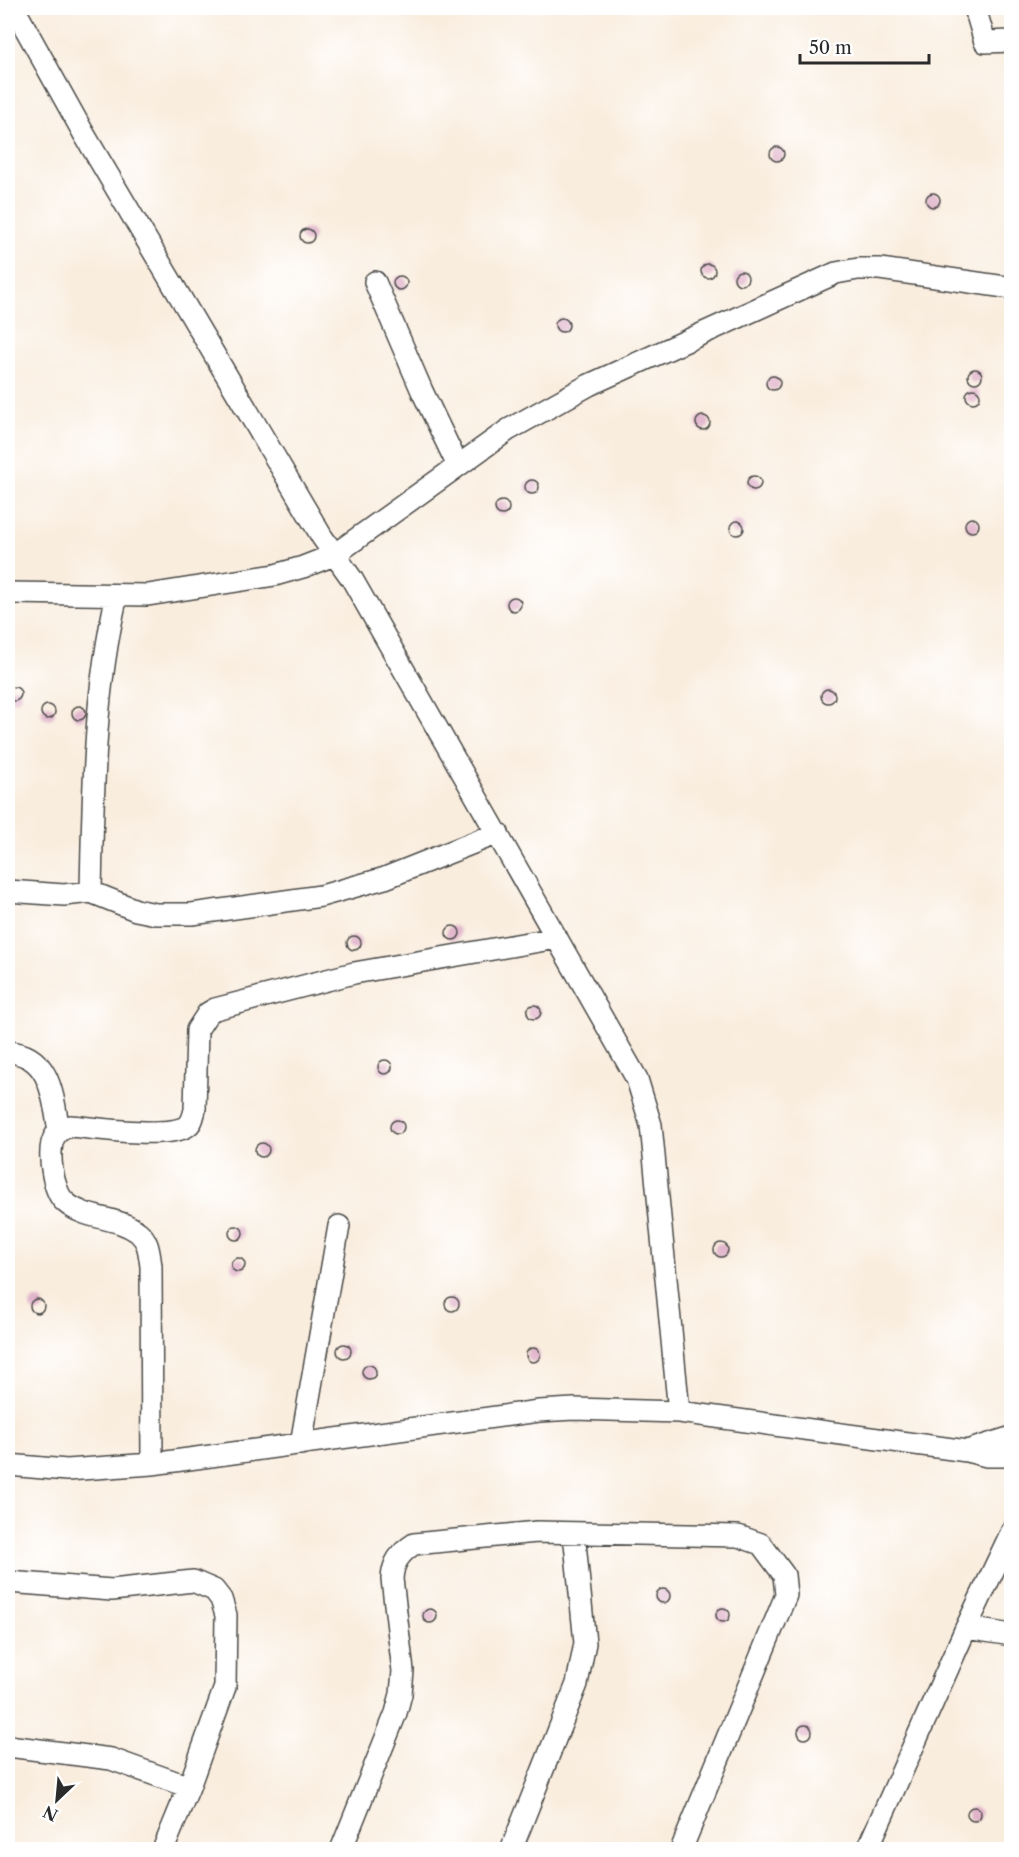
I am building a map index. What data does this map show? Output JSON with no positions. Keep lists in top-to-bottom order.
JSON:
{
  "scale_bar": "50 m",
  "north": "bottom left"
}
